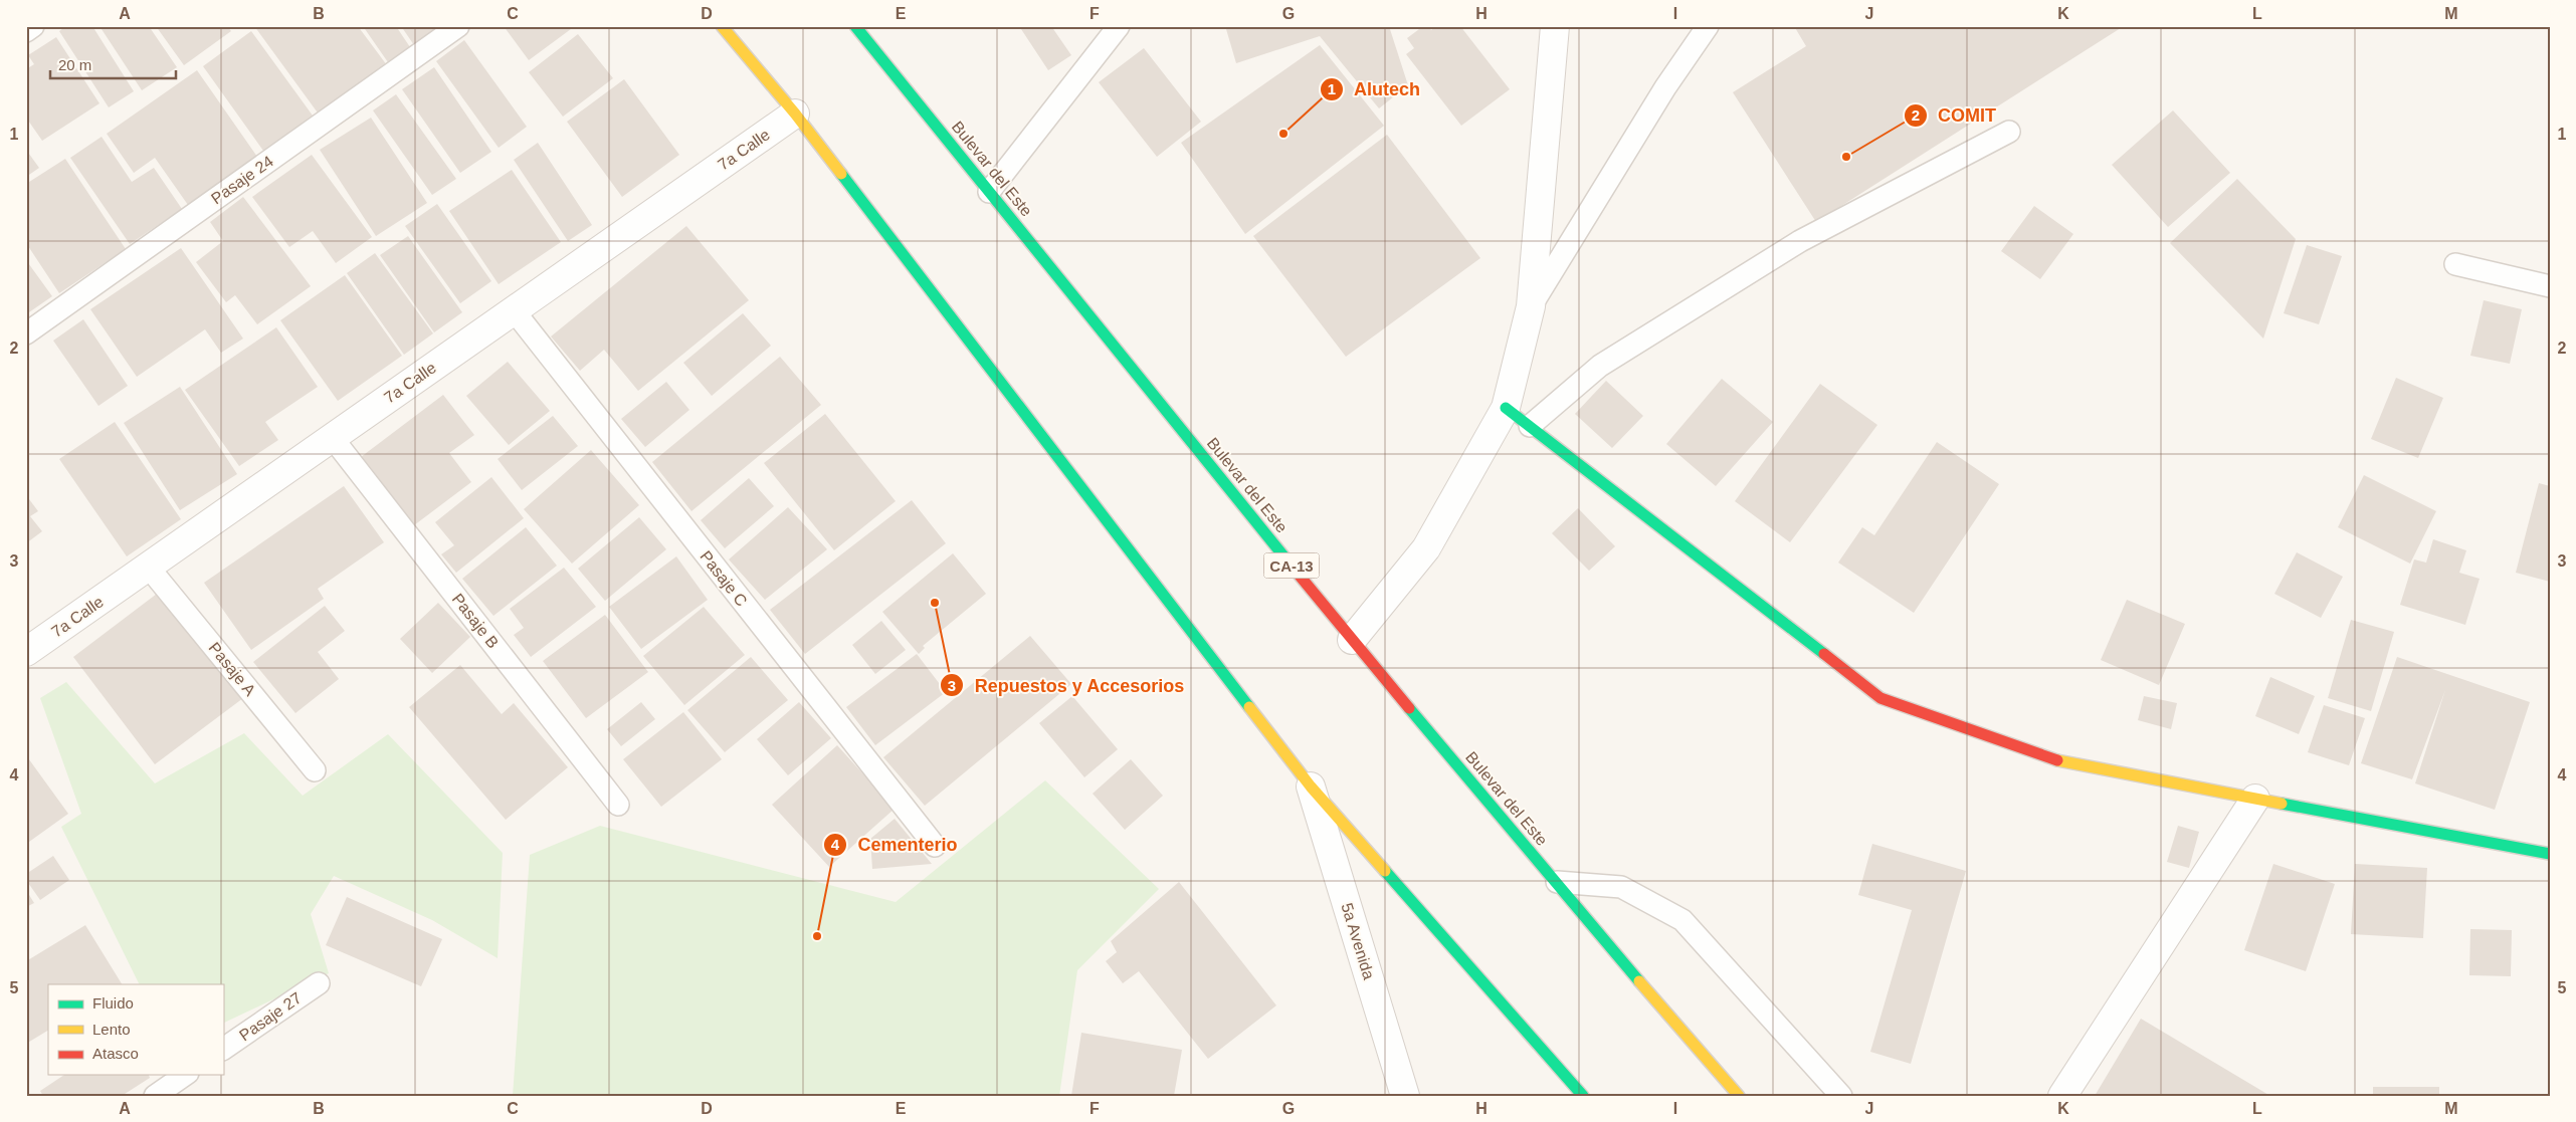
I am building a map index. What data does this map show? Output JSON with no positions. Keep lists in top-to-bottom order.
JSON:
{
  "streets": {
    "main road": ["Bulevar del Este", "CA-13"],
    "street": ["7a Calle", "5a Avenida"],
    "lane": [
      "Pasaje 24",
      "Pasaje C",
      "Pasaje B",
      "Pasaje A",
      "Pasaje 27"
    ]
  },
  "crossings": [
    ["7a Calle", "Pasaje C"],
    ["7a Calle", "Pasaje B"],
    ["7a Calle", "Pasaje A"]
  ],
  "places": [
    "Alutech",
    "COMIT",
    "Repuestos y Accesorios",
    "Cementerio"
  ],
  "legend": ["Fluido", "Lento", "Atasco"],
  "scale_bar": "20 m",
  "grid": {
    "columns": [
      "A",
      "B",
      "C",
      "D",
      "E",
      "F",
      "G",
      "H",
      "I",
      "J",
      "K",
      "L",
      "M"
    ],
    "rows": [
      "1",
      "2",
      "3",
      "4",
      "5"
    ]
  }
}
